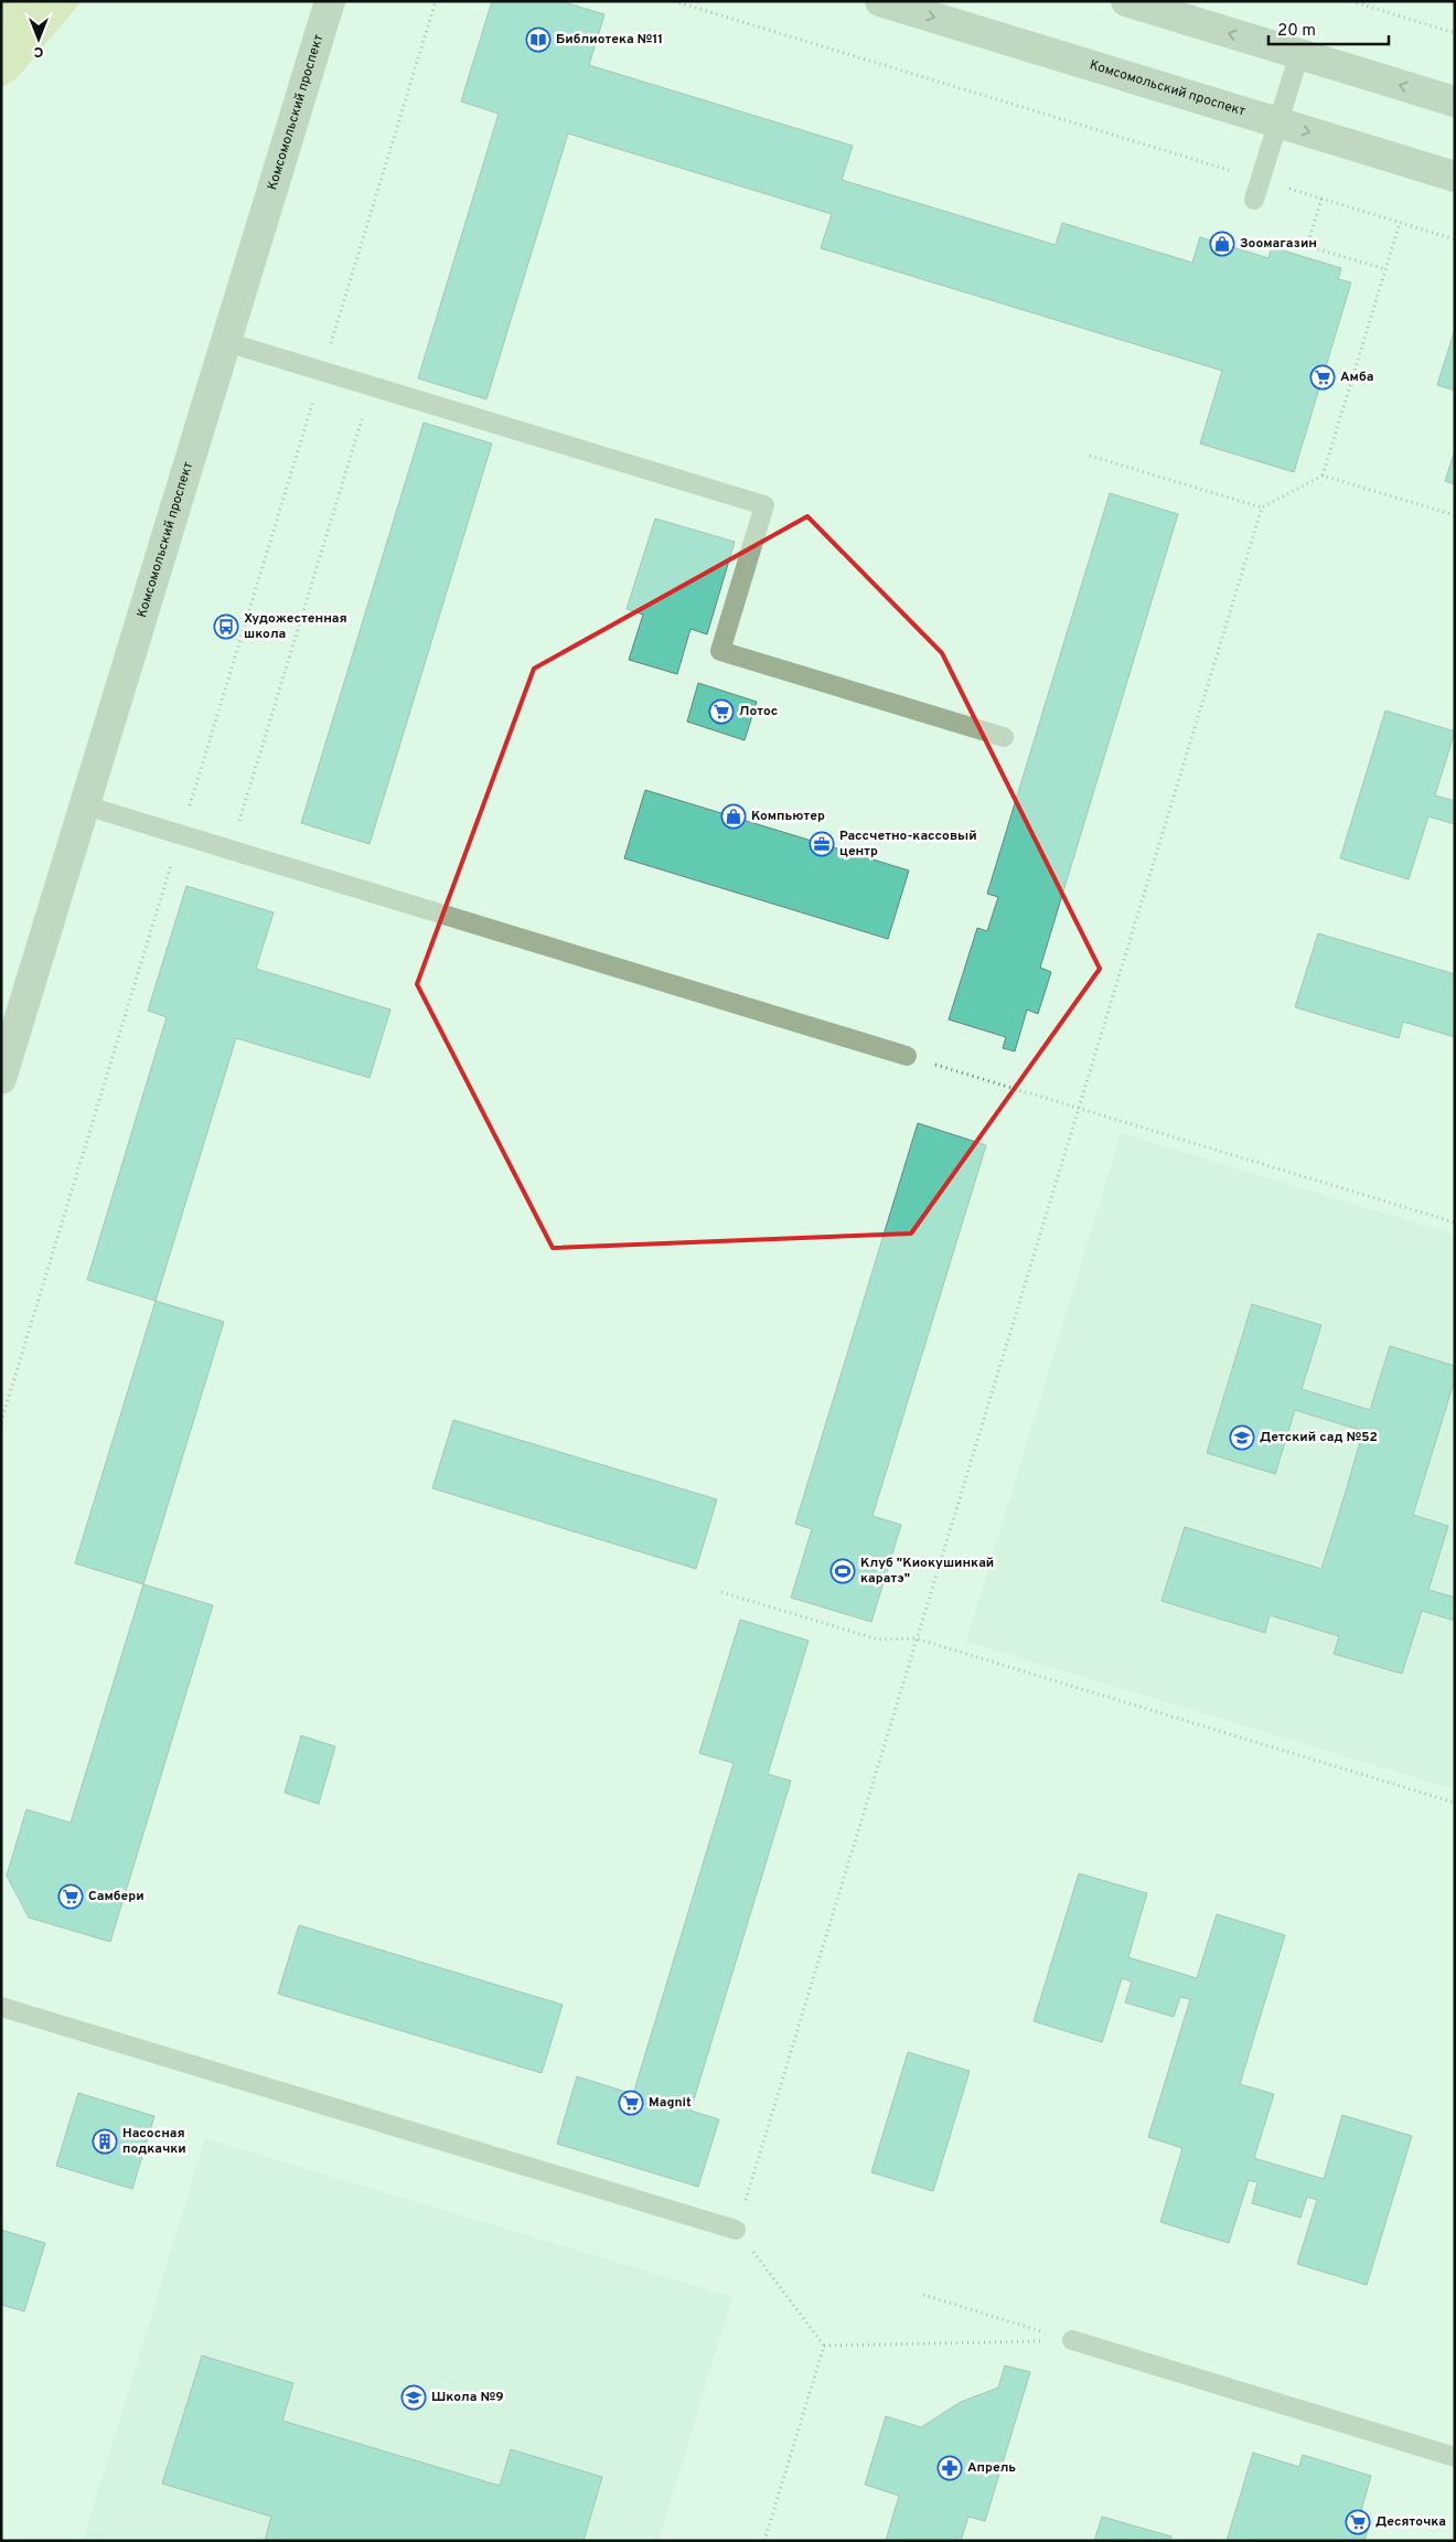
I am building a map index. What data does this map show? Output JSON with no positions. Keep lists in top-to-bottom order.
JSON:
{
  "streets": {
    "street": ["Комсомольский проспект"]
  },
  "places": {
    "library": ["Библиотека №11"],
    "shop": ["Зоомагазин", "Компьютер"],
    "supermarket": [
      "Амба",
      "Лотос",
      "Самбери",
      "Magnit",
      "Десяточка"
    ],
    "bus stop": ["Художестенная школа"],
    "office": ["Рассчетно-кассовый центр"],
    "school or university": ["Детский сад №52", "Школа №9"],
    "sports": ["Клуб \"Киокушинкай каратэ\""],
    "building": ["Насосная подкачки"],
    "pharmacy": ["Апрель"]
  },
  "scale_bar": "20 m",
  "north": "bottom"
}
